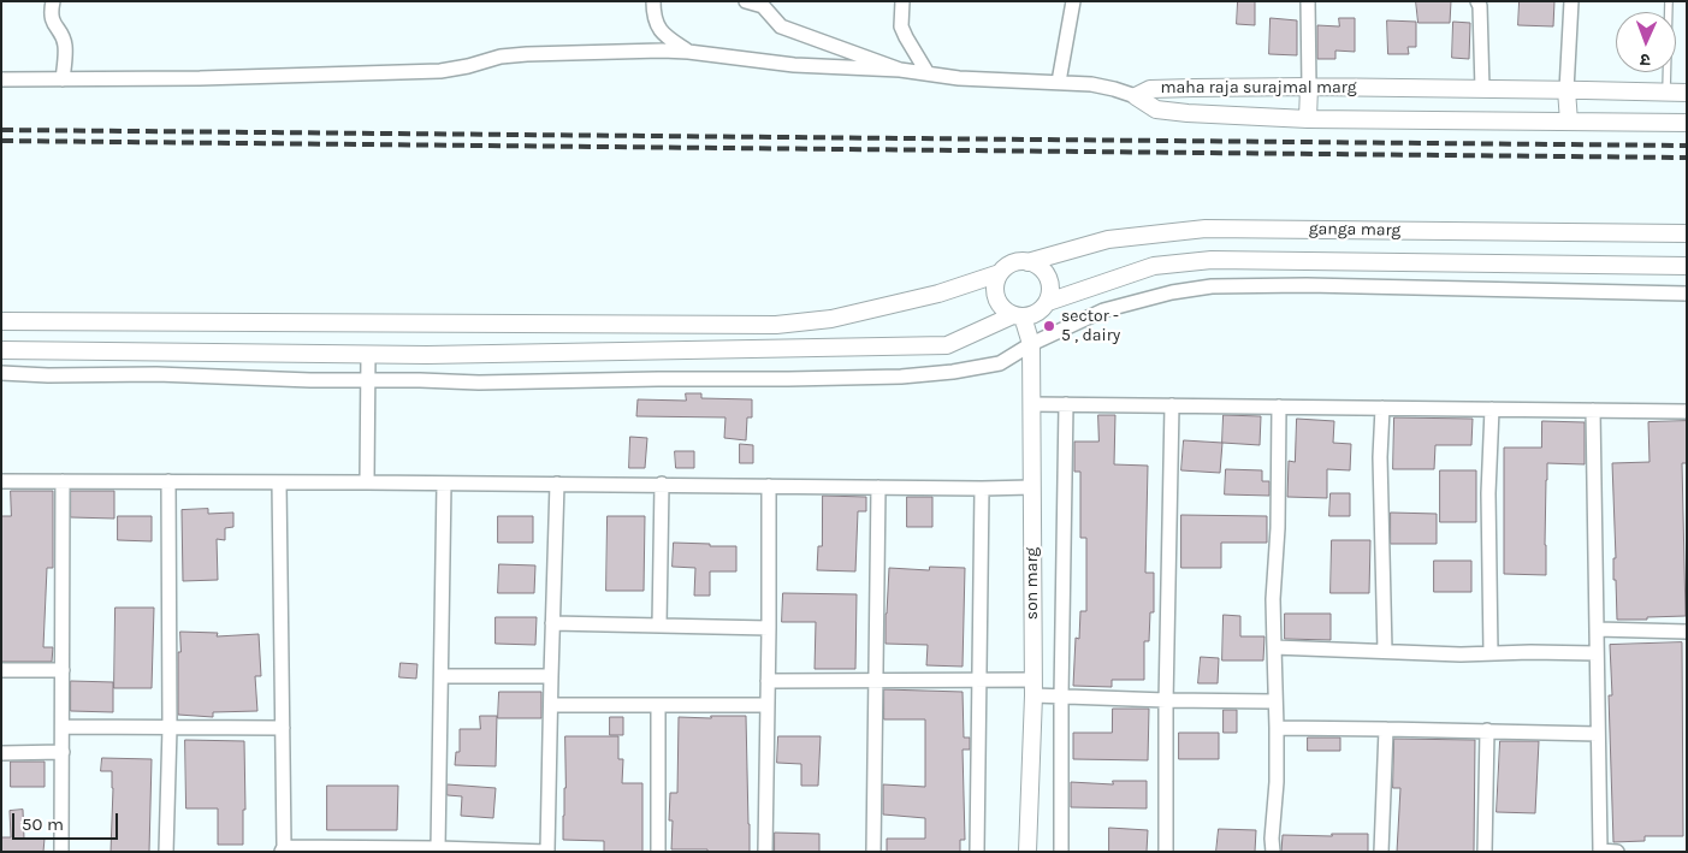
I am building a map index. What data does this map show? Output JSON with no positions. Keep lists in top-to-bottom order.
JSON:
{
  "streets": {
    "street": ["maha raja surajmal marg", "ganga marg", "son marg"]
  },
  "crossings": [
    ["ganga marg", "son marg"]
  ],
  "places": ["sector - 5 , dairy"],
  "scale_bar": "50 m",
  "north": "bottom"
}
